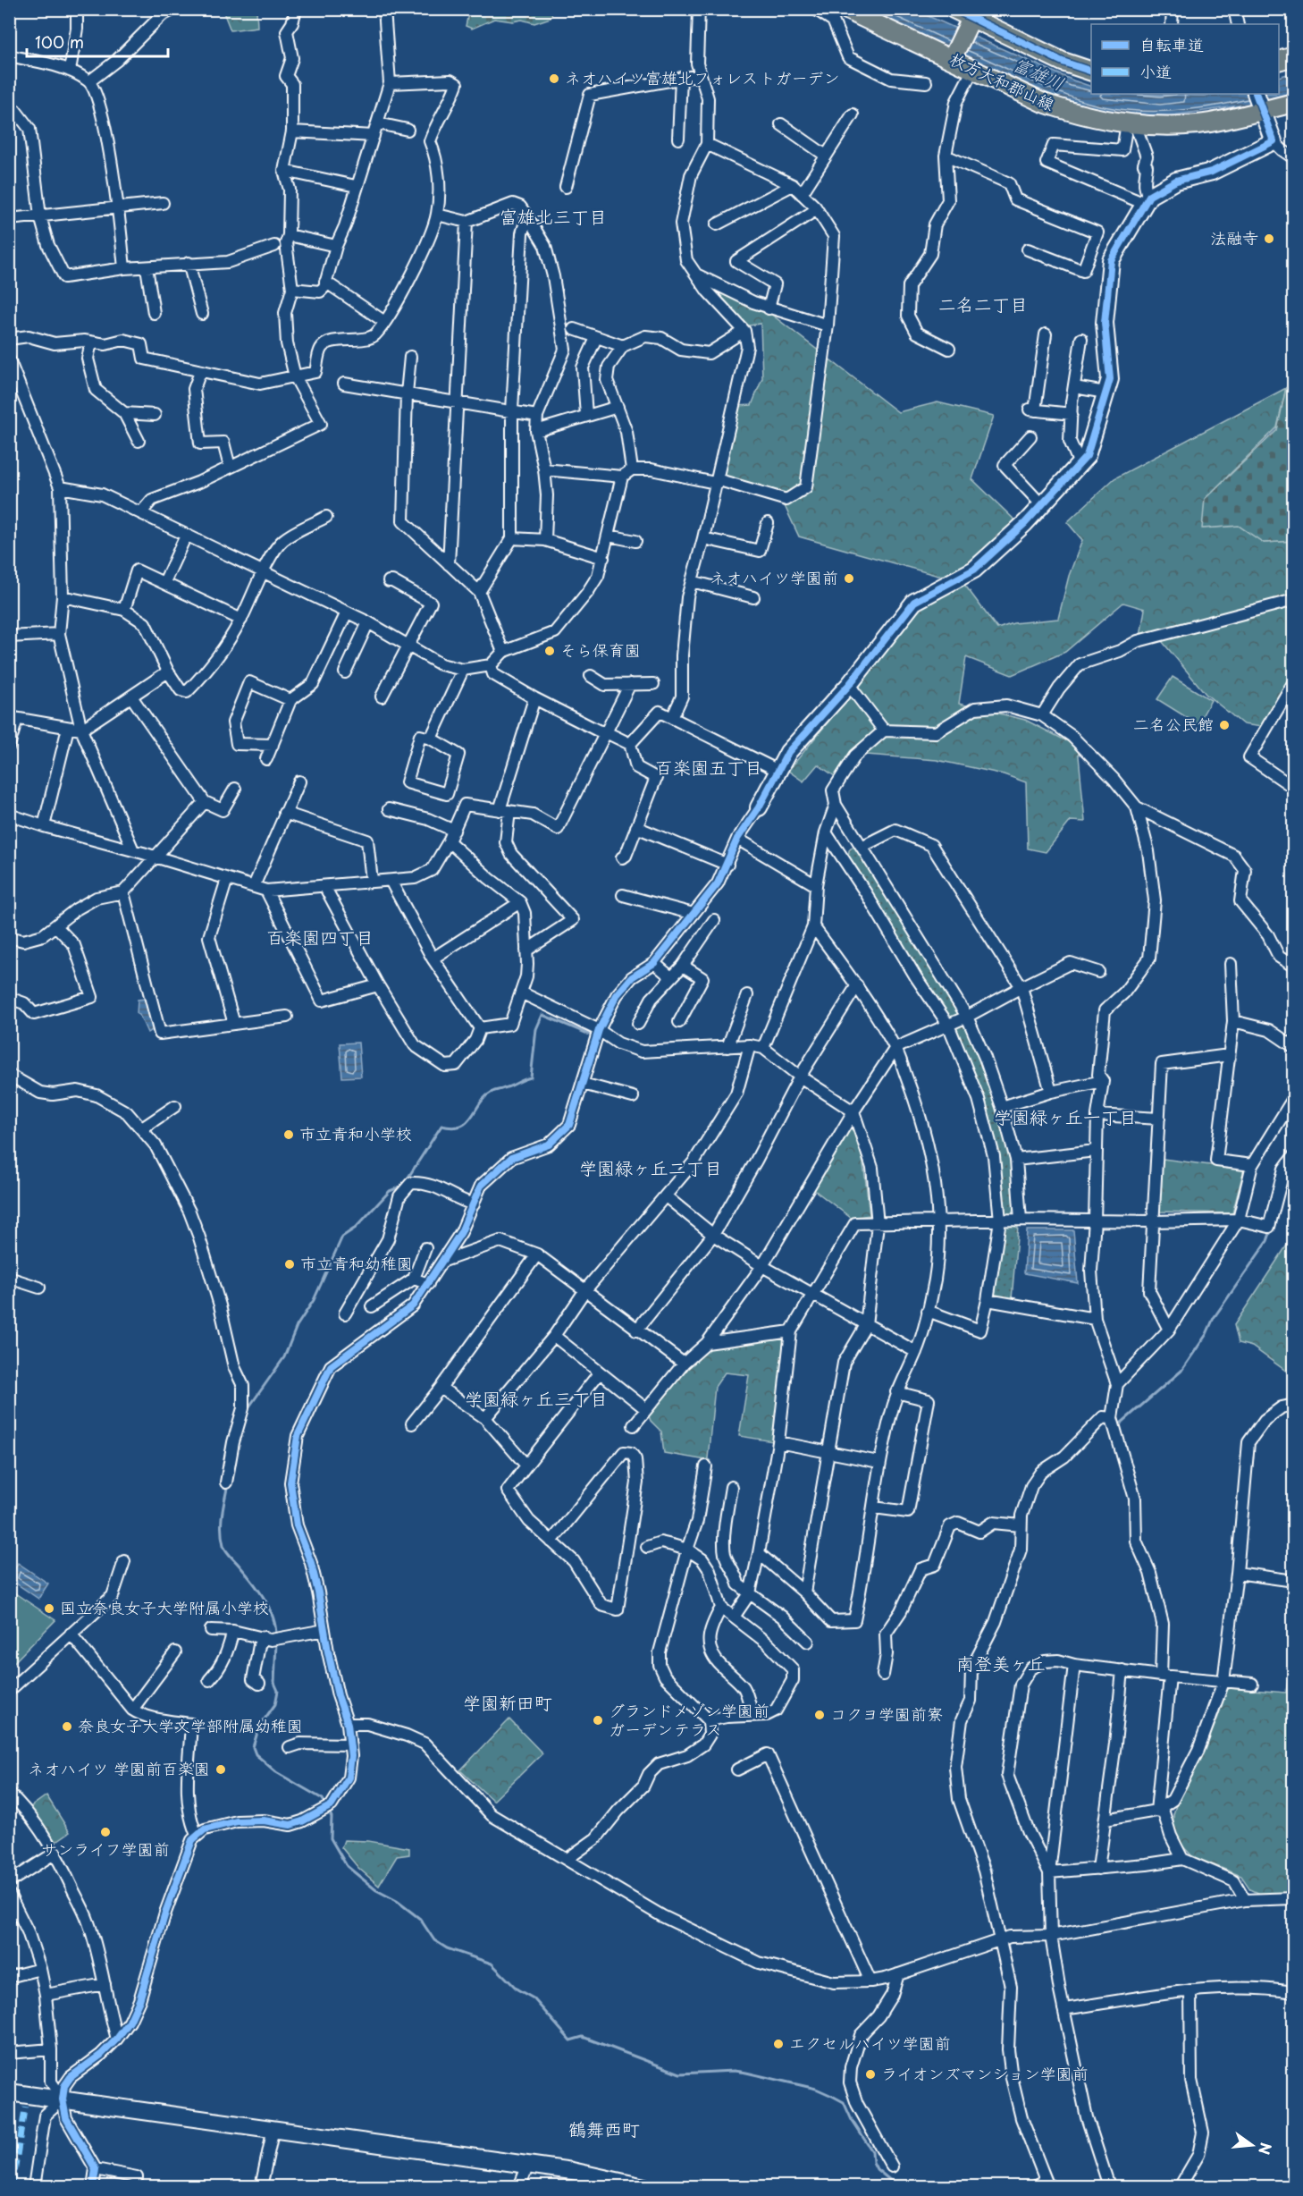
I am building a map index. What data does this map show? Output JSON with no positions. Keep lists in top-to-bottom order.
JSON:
{
  "streets": {
    "main road": ["枚方大和郡山線"]
  },
  "districts": [
    "富雄北三丁目",
    "二名二丁目",
    "百楽園五丁目",
    "百楽園四丁目",
    "学園緑ヶ丘一丁目",
    "学園緑ヶ丘二丁目",
    "学園緑ヶ丘三丁目",
    "南登美ヶ丘",
    "学園新田町",
    "鶴舞西町"
  ],
  "water": ["富雄川"],
  "places": [
    "ネオハイツ富雄北フォレストガーデン",
    "法融寺",
    "ネオハイツ学園前",
    "そら保育園",
    "二名公民館",
    "市立青和小学校",
    "市立青和幼稚園",
    "国立奈良女子大学附属小学校",
    "コクヨ学園前寮",
    "グランドメゾン学園前 ガーデンテラス",
    "奈良女子大学文学部附属幼稚園",
    "ネオハイツ 学園前百楽園",
    "サンライフ学園前",
    "エクセルハイツ学園前",
    "ライオンズマンション学園前"
  ],
  "legend": ["自転車道", "小道"],
  "scale_bar": "100 m",
  "north": "right"
}
